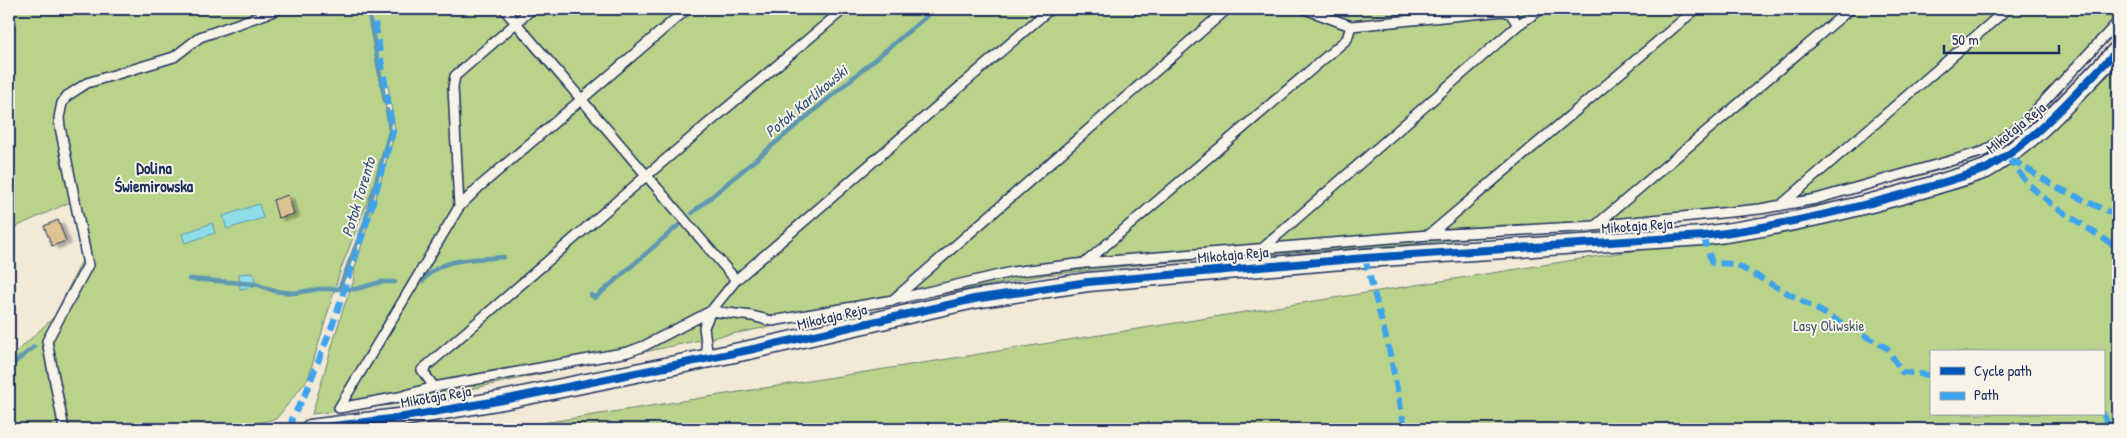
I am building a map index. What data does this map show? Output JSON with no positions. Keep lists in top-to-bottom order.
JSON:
{
  "streets": {
    "street": ["Mikołaja Reja"]
  },
  "districts": ["Dolina Świemirowska"],
  "water": ["Potok Karlikowski", "Potok Torento"],
  "parks": ["Lasy Oliwskie"],
  "legend": ["Cycle path", "Path"],
  "scale_bar": "50 m"
}
